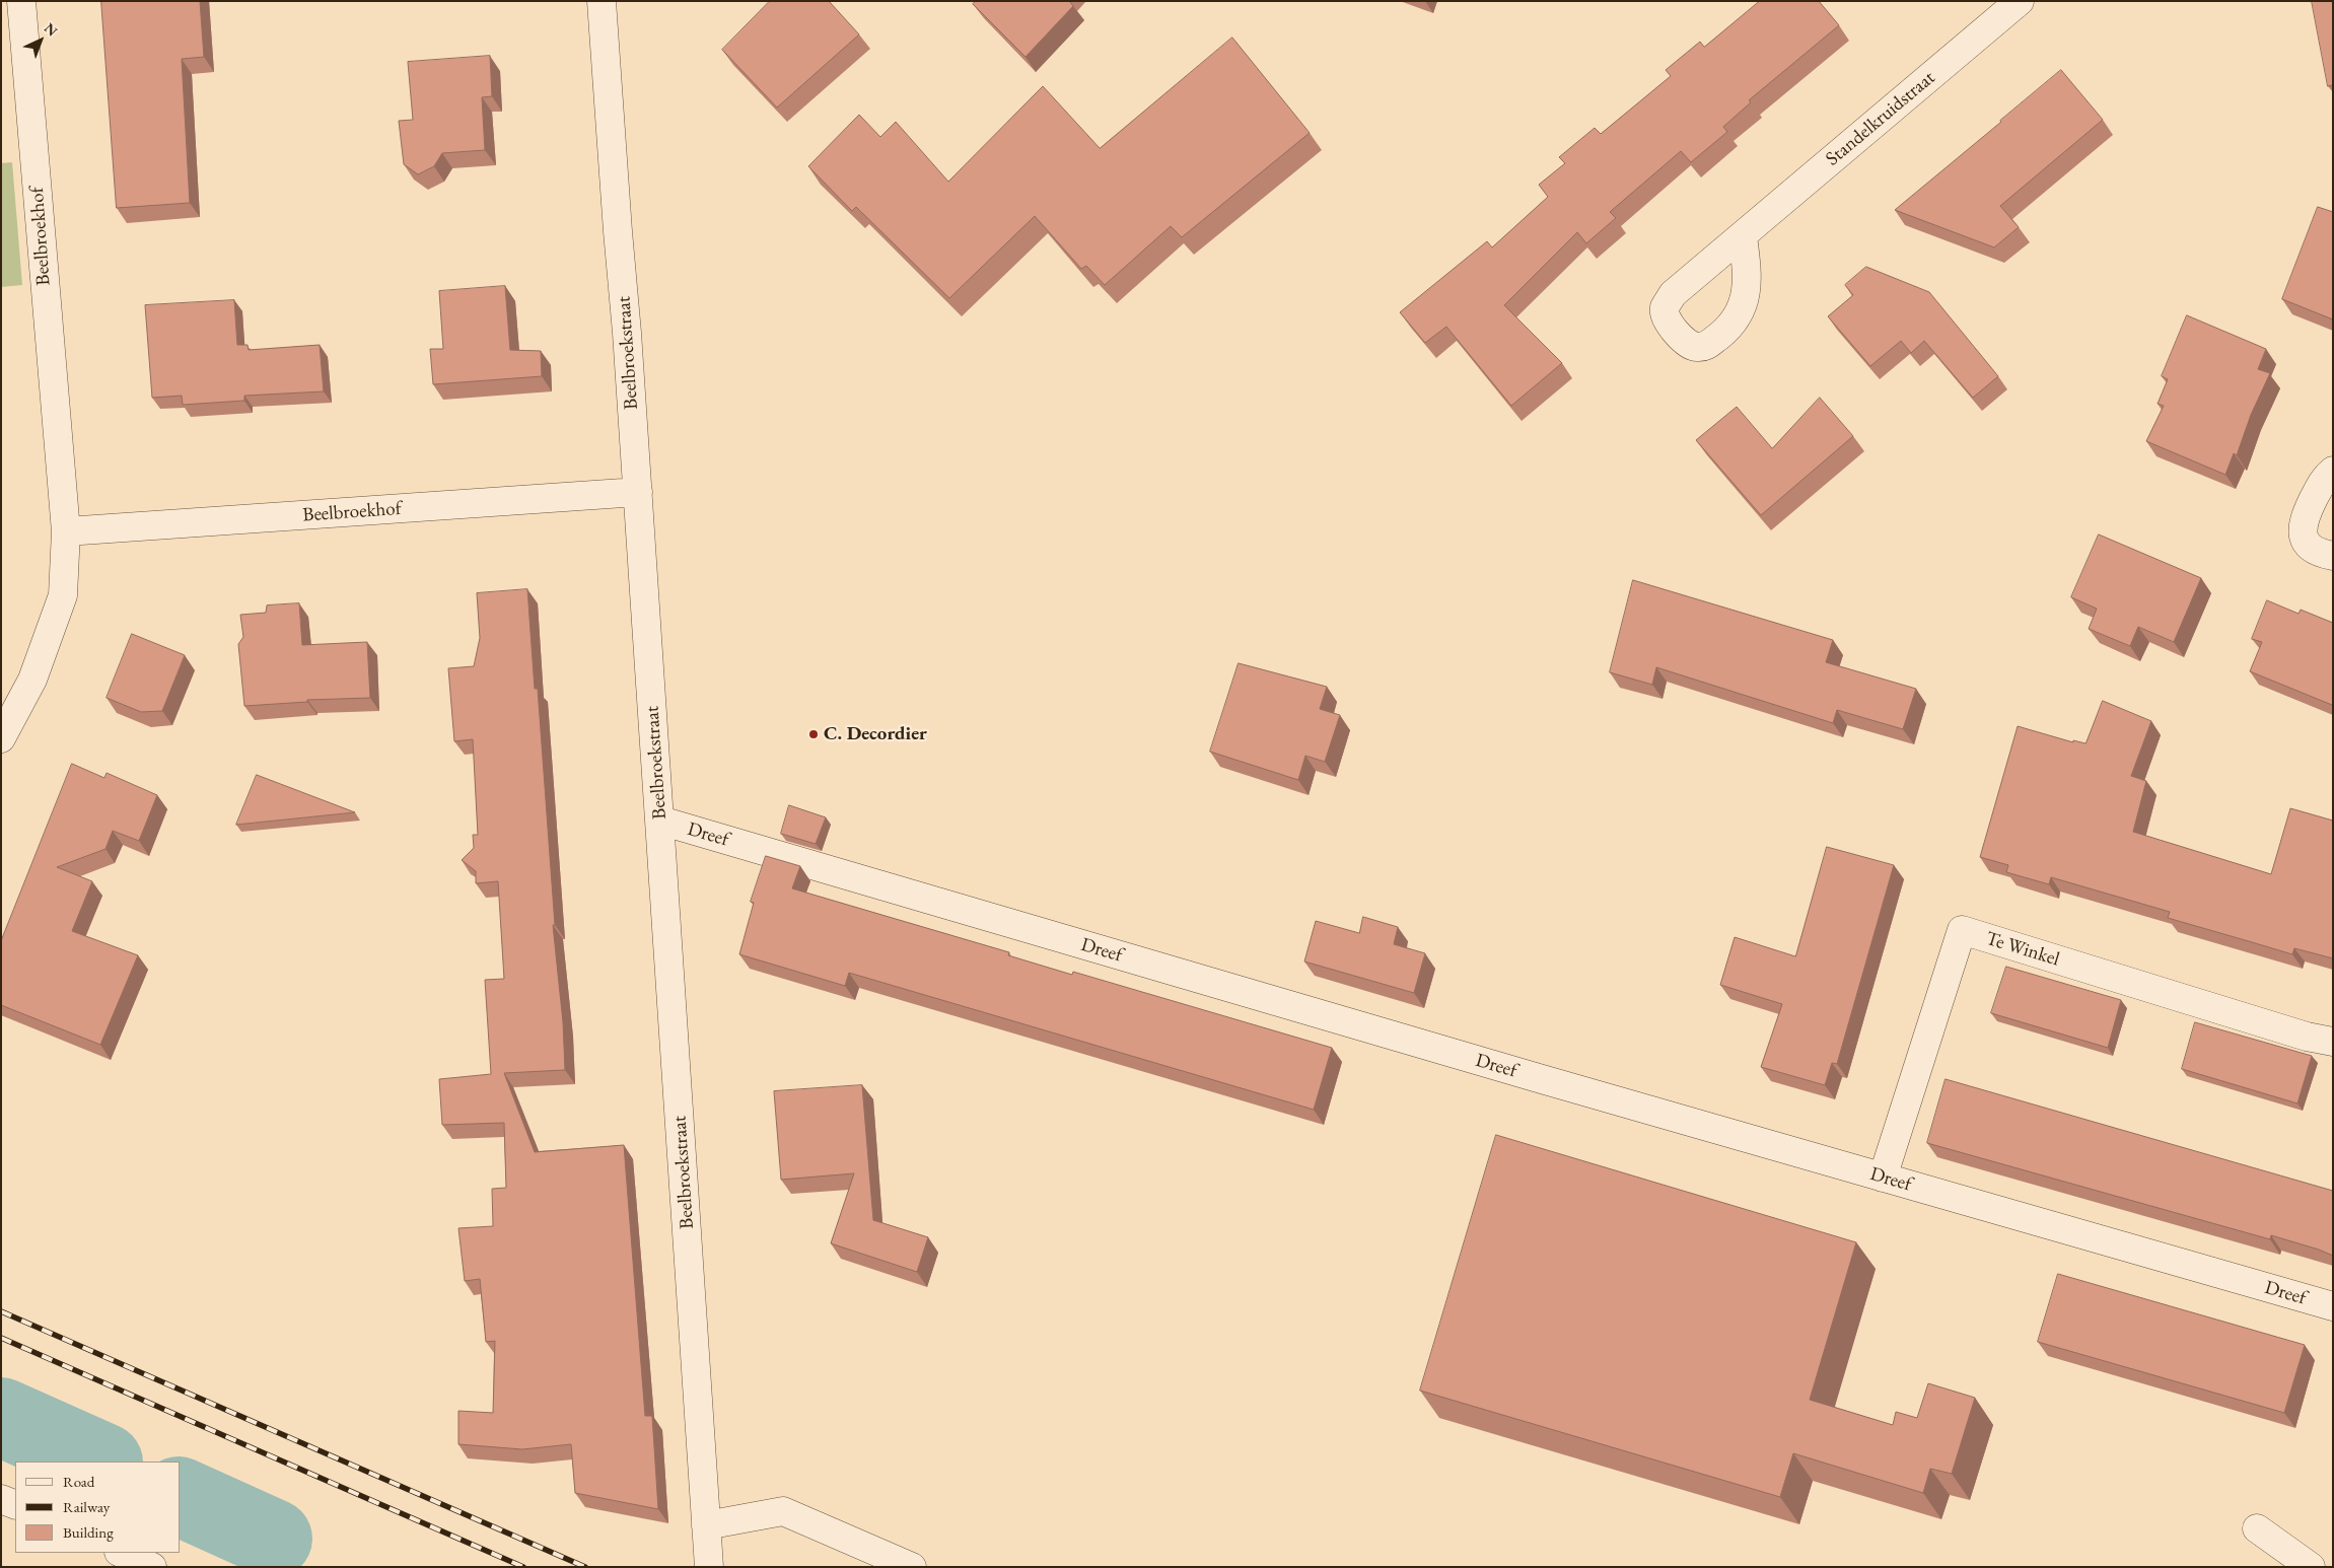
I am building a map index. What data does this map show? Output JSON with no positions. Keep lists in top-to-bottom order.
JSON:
{
  "streets": {
    "street": [
      "Standelkruidstraat",
      "Beelbroekhof",
      "Beelbroekstraat",
      "Dreef",
      "Te Winkel"
    ]
  },
  "crossings": [
    ["Beelbroekhof", "Beelbroekstraat"],
    ["Beelbroekstraat", "Dreef"],
    ["Dreef", "Te Winkel"]
  ],
  "places": ["C. Decordier"],
  "legend": ["Road", "Railway", "Building"],
  "north": "top right"
}
